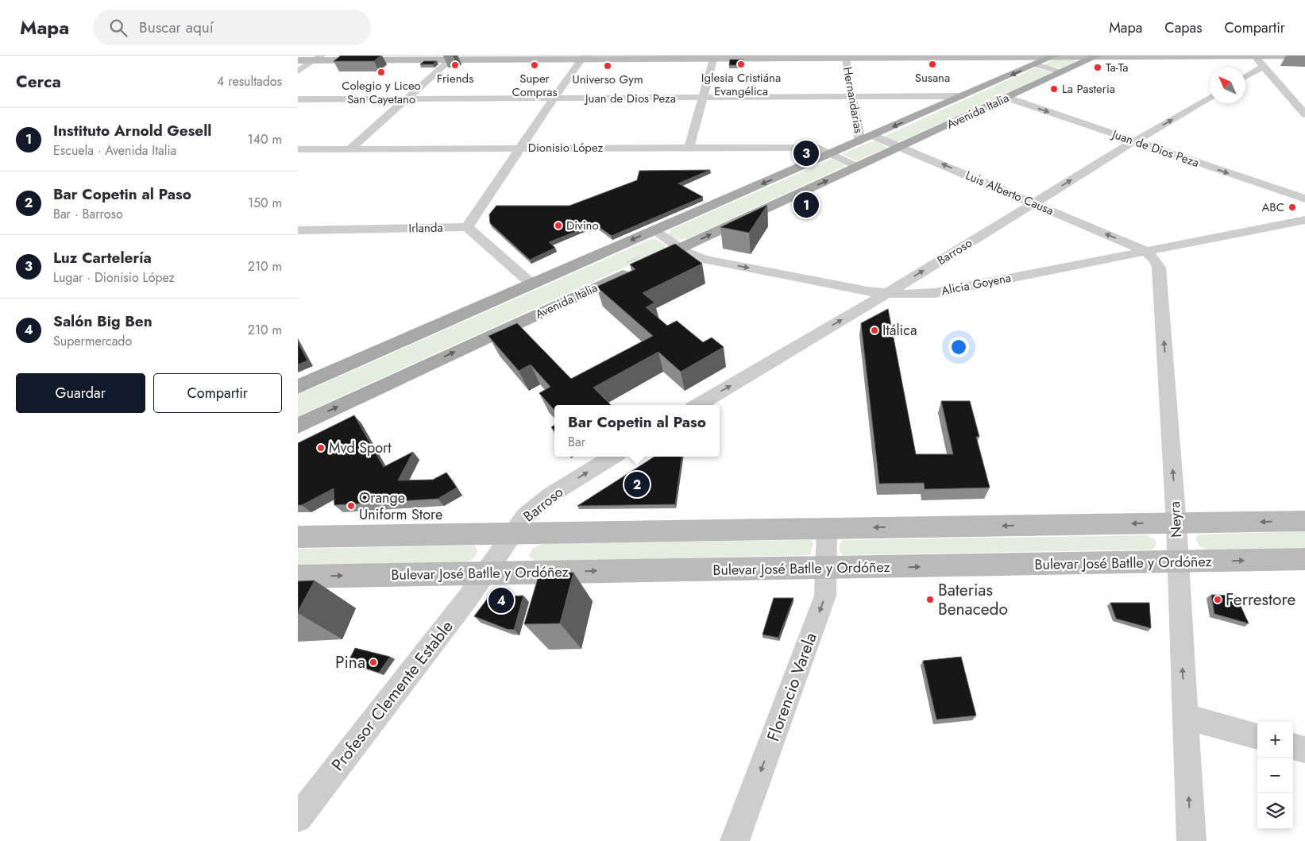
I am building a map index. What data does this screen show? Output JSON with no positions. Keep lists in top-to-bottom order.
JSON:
{
  "streets": {
    "main road": ["Avenida Italia"],
    "street": [
      "Juan de Dios Peza",
      "Hernandarias",
      "Dionisio López",
      "Luis Alberto Causa",
      "Irlanda",
      "Barroso",
      "Alicia Goyena",
      "Neyra",
      "Bulevar José Batlle y Ordóñez",
      "Florencio Varela",
      "Profesor Clemente Estable"
    ]
  },
  "crossings": [
    ["Juan de Dios Peza", "Hernandarias"],
    ["Juan de Dios Peza", "Avenida Italia"],
    ["Juan de Dios Peza", "Barroso"],
    ["Hernandarias", "Avenida Italia"],
    ["Hernandarias", "Luis Alberto Causa"],
    ["Avenida Italia", "Dionisio López"],
    ["Avenida Italia", "Luis Alberto Causa"],
    ["Avenida Italia", "Alicia Goyena"],
    ["Luis Alberto Causa", "Barroso"],
    ["Luis Alberto Causa", "Alicia Goyena"],
    ["Luis Alberto Causa", "Neyra"],
    ["Barroso", "Alicia Goyena"],
    ["Barroso", "Bulevar José Batlle y Ordóñez"],
    ["Barroso", "Profesor Clemente Estable"],
    ["Alicia Goyena", "Neyra"],
    ["Neyra", "Bulevar José Batlle y Ordóñez"],
    ["Bulevar José Batlle y Ordóñez", "Florencio Varela"],
    ["Bulevar José Batlle y Ordóñez", "Profesor Clemente Estable"]
  ],
  "one_way": ["Barroso", "Neyra", "Florencio Varela"],
  "places": [
    "Iglesia Cristiána Evangélica",
    "Susana",
    "Friends",
    "Super Compras",
    "Universo Gym",
    "Ta-Ta",
    "Colegio y Liceo San Cayetano",
    "La Pasteria",
    "ABC",
    "Divino",
    "Itálica",
    "Mvd Sport",
    "Orange Uniform Store",
    "Baterias Benacedo",
    "Ferrestore",
    "Pina"
  ],
  "north": "top left",
  "page": {
    "header": "Mapa",
    "search": "Buscar aquí",
    "nav": ["Mapa", "Capas", "Compartir"],
    "heading": ["Cerca", "4 resultados"],
    "list": [
      {
        "mark": "1",
        "name": "Instituto Arnold Gesell",
        "note": "Escuela · Avenida Italia",
        "value": "140 m"
      },
      {
        "mark": "2",
        "name": "Bar Copetin al Paso",
        "note": "Bar · Barroso",
        "value": "150 m"
      },
      {
        "mark": "3",
        "name": "Luz Cartelería",
        "note": "Lugar · Dionisio López",
        "value": "210 m"
      },
      {
        "mark": "4",
        "name": "Salón Big Ben",
        "note": "Supermercado",
        "value": "210 m"
      }
    ],
    "pins": [
      "3",
      "1",
      "2",
      "4"
    ],
    "buttons": ["Guardar", "Compartir"],
    "popup": ["Bar Copetin al Paso", "Bar"],
    "map_buttons": ["+", "−"]
  }
}
